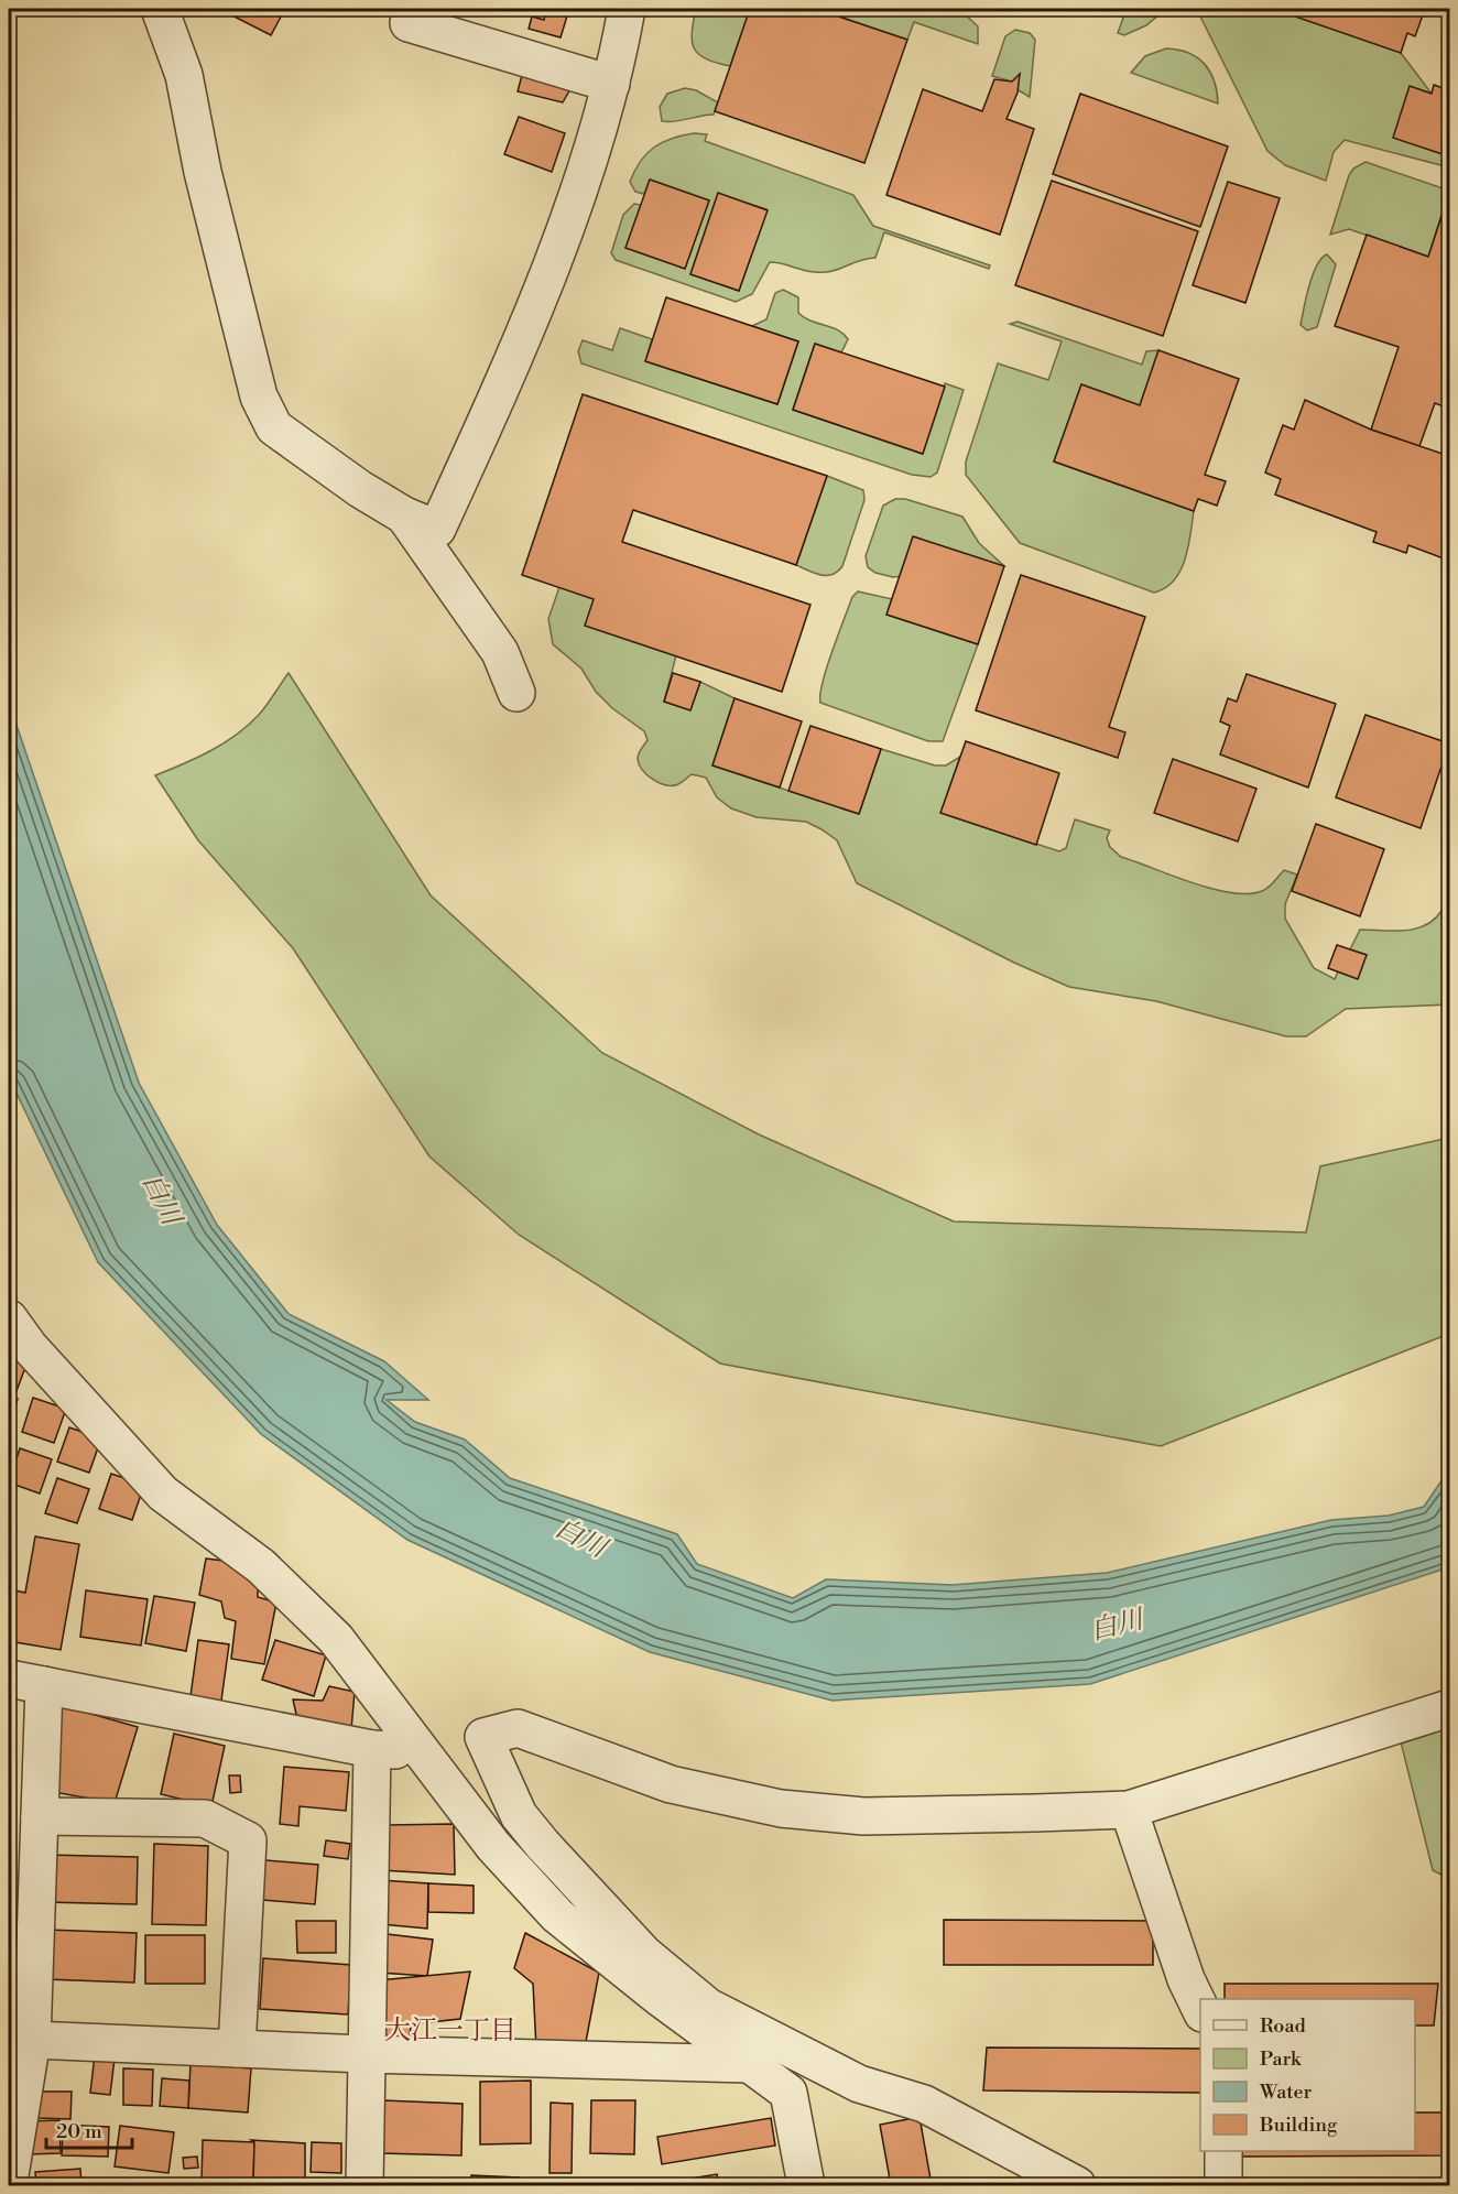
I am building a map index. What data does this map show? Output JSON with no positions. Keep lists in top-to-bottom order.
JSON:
{
  "districts": ["大江一丁目"],
  "water": ["白川"],
  "legend": [
    "Road",
    "Park",
    "Water",
    "Building"
  ],
  "scale_bar": "20 m"
}
